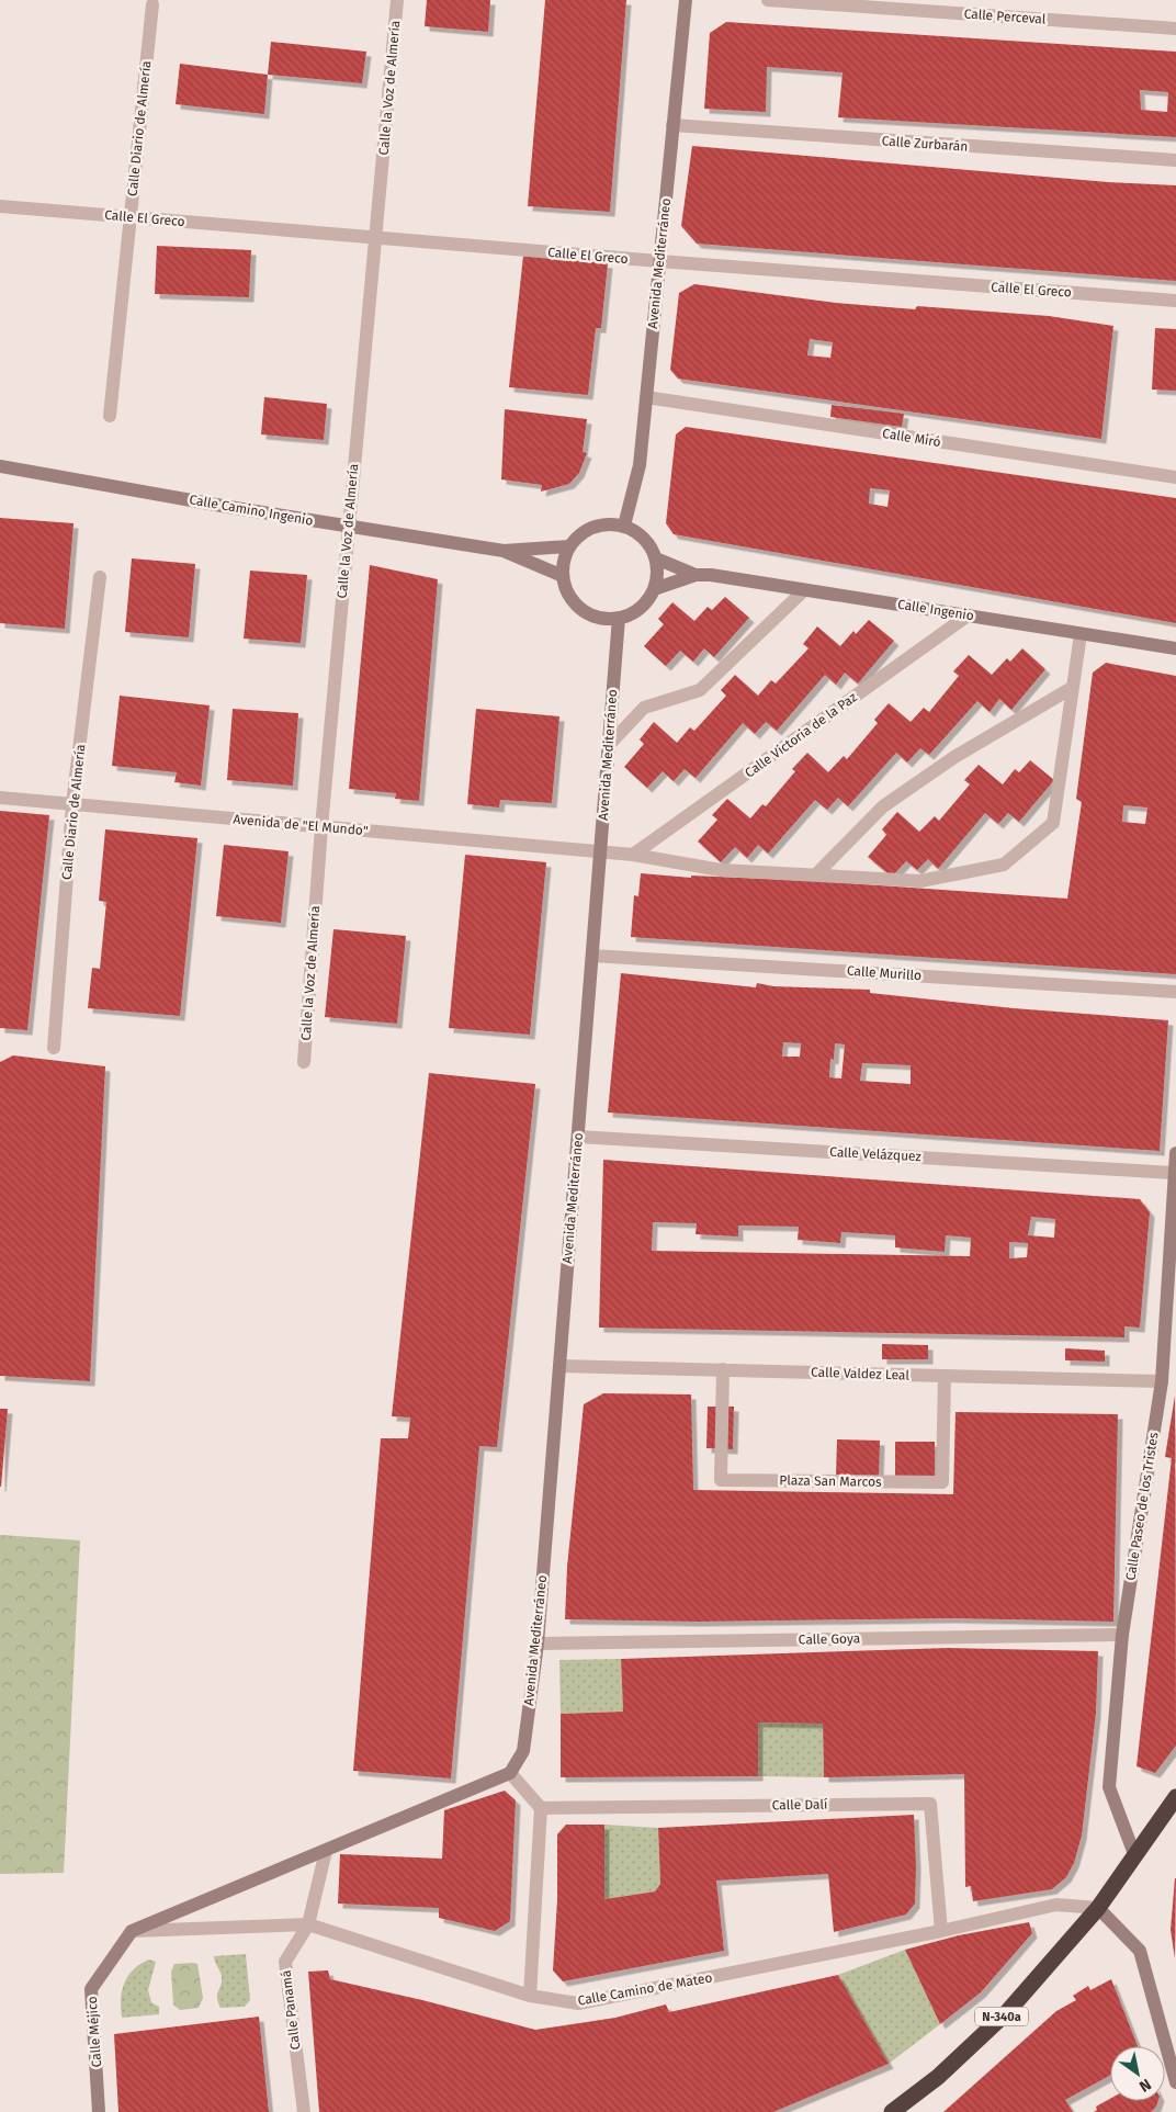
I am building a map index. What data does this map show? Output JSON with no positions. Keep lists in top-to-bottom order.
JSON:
{
  "streets": {
    "highway": ["N-340a"],
    "street": [
      "Calle Perceval",
      "Calle la Voz de Almería",
      "Calle Diario de Almería",
      "Calle Zurbarán",
      "Calle El Greco",
      "Avenida Mediterráneo",
      "Calle Miró",
      "Calle Camino Ingenio",
      "Calle Ingenio",
      "Calle Victoria de la Paz",
      "Avenida de \"El Mundo\"",
      "Calle Murillo",
      "Calle Velázquez",
      "Calle Valdez Leal",
      "Plaza San Marcos",
      "Calle Paseo de los Tristes",
      "Calle Goya",
      "Calle Dalí",
      "Calle Camino de Mateo",
      "Calle Panamá",
      "Calle Méjico"
    ]
  },
  "crossings": [
    ["Calle la Voz de Almería", "Calle El Greco"],
    ["Calle la Voz de Almería", "Calle Camino Ingenio"],
    ["Calle la Voz de Almería", "Avenida de \"El Mundo\""],
    ["Calle Diario de Almería", "Calle El Greco"],
    ["Calle Diario de Almería", "Avenida de \"El Mundo\""],
    ["Calle Zurbarán", "Avenida Mediterráneo"],
    ["Calle El Greco", "Avenida Mediterráneo"],
    ["Avenida Mediterráneo", "Calle Miró"],
    ["Avenida Mediterráneo", "Calle Camino Ingenio"],
    ["Avenida Mediterráneo", "Calle Ingenio"],
    ["Avenida Mediterráneo", "Avenida de \"El Mundo\""],
    ["Avenida Mediterráneo", "Calle Murillo"],
    ["Avenida Mediterráneo", "Calle Velázquez"],
    ["Avenida Mediterráneo", "Calle Valdez Leal"],
    ["Avenida Mediterráneo", "Calle Goya"],
    ["Calle Camino Ingenio", "Calle Ingenio"],
    ["Calle Ingenio", "Calle Victoria de la Paz"],
    ["Calle Velázquez", "Calle Paseo de los Tristes"],
    ["Calle Valdez Leal", "Plaza San Marcos"],
    ["Calle Valdez Leal", "Calle Paseo de los Tristes"],
    ["Calle Paseo de los Tristes", "Calle Goya"],
    ["Calle Paseo de los Tristes", "N-340a"],
    ["Calle Dalí", "Calle Camino de Mateo"],
    ["Calle Camino de Mateo", "Calle Panamá"],
    ["Calle Camino de Mateo", "N-340a"],
    ["Calle Camino de Mateo", "Calle Méjico"]
  ],
  "north": "bottom right"
}
